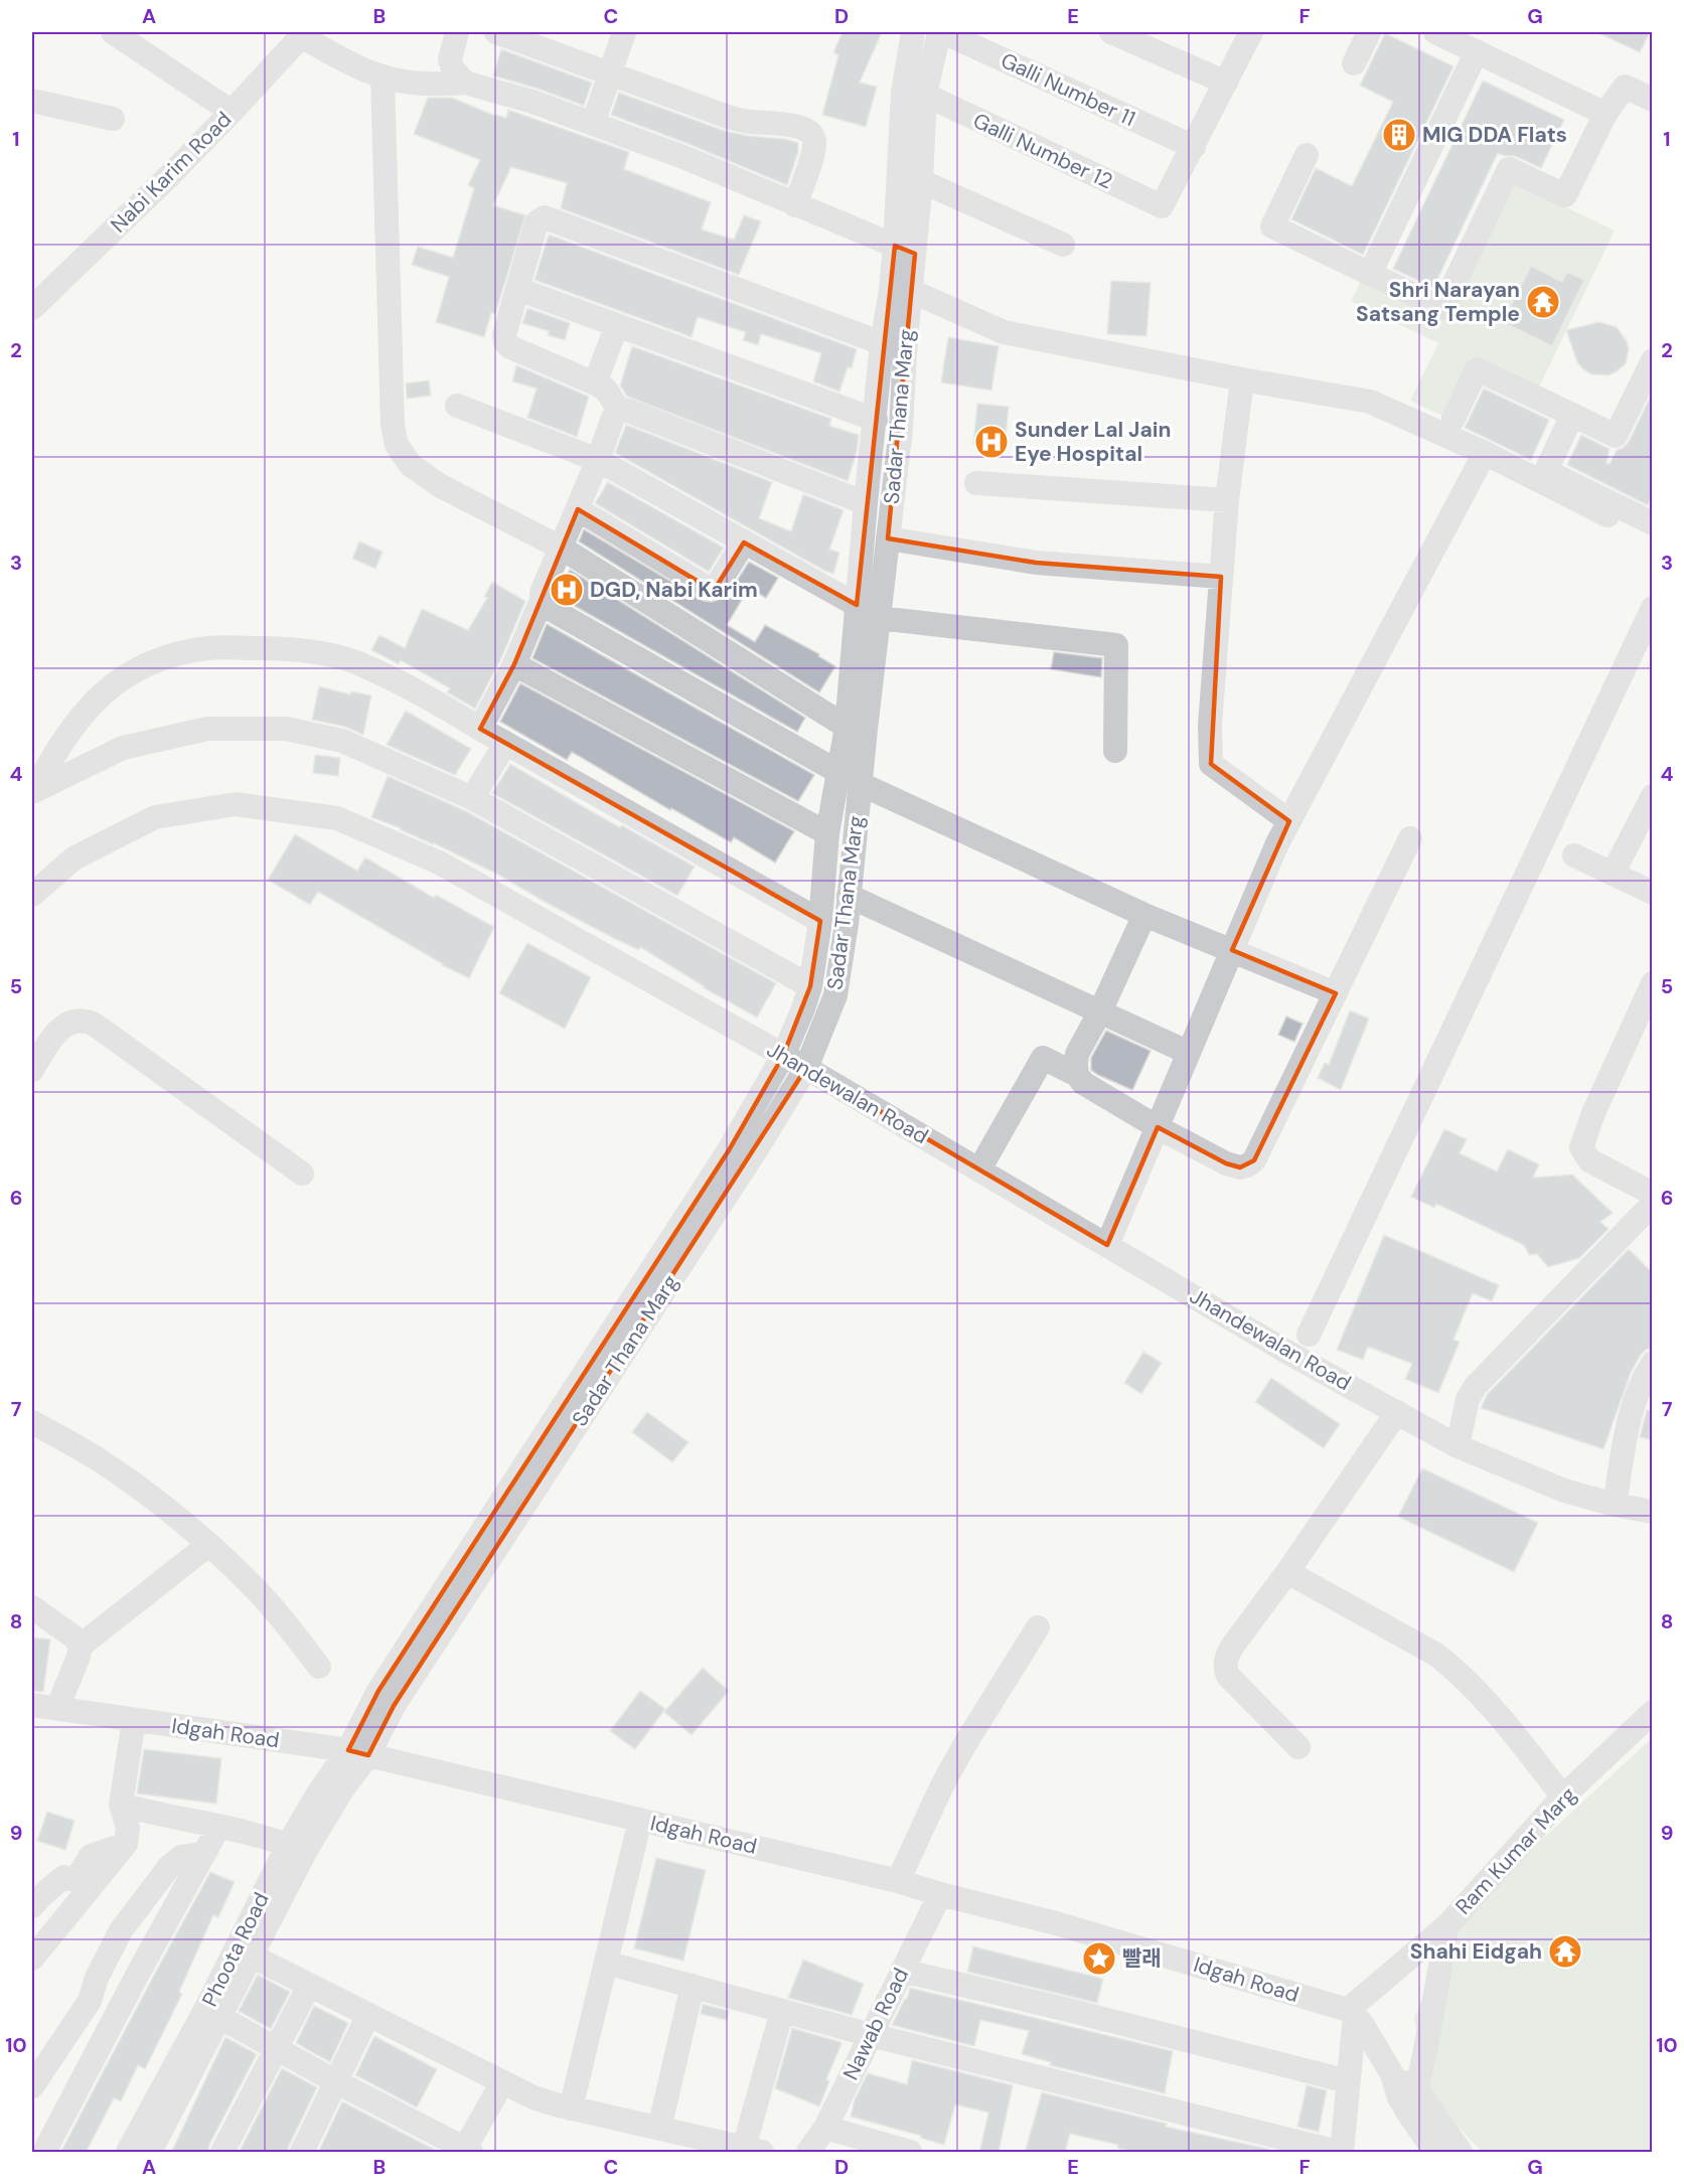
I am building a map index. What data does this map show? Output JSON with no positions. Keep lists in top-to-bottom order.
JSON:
{
  "streets": {
    "street": [
      "Galli Number 11",
      "Galli Number 12",
      "Nabi Karim Road",
      "Sadar Thana Marg",
      "Jhandewalan Road",
      "Idgah Road",
      "Ram Kumar Marg",
      "Phoota Road",
      "Nawab Road"
    ]
  },
  "crossings": [
    ["Galli Number 11", "Galli Number 12"],
    ["Galli Number 11", "Sadar Thana Marg"],
    ["Galli Number 12", "Sadar Thana Marg"],
    ["Sadar Thana Marg", "Jhandewalan Road"],
    ["Sadar Thana Marg", "Idgah Road"],
    ["Sadar Thana Marg", "Phoota Road"],
    ["Idgah Road", "Ram Kumar Marg"],
    ["Idgah Road", "Phoota Road"],
    ["Idgah Road", "Nawab Road"]
  ],
  "places": {
    "building": ["MIG DDA Flats"],
    "temple": ["Shri Narayan Satsang Temple", "Shahi Eidgah"],
    "hospital": ["Sunder Lal Jain Eye Hospital", "DGD, Nabi Karim"],
    "place": ["빨래"]
  },
  "grid": {
    "columns": [
      "A",
      "B",
      "C",
      "D",
      "E",
      "F",
      "G"
    ],
    "rows": [
      "1",
      "2",
      "3",
      "4",
      "5",
      "6",
      "7",
      "8",
      "9",
      "10"
    ]
  }
}
